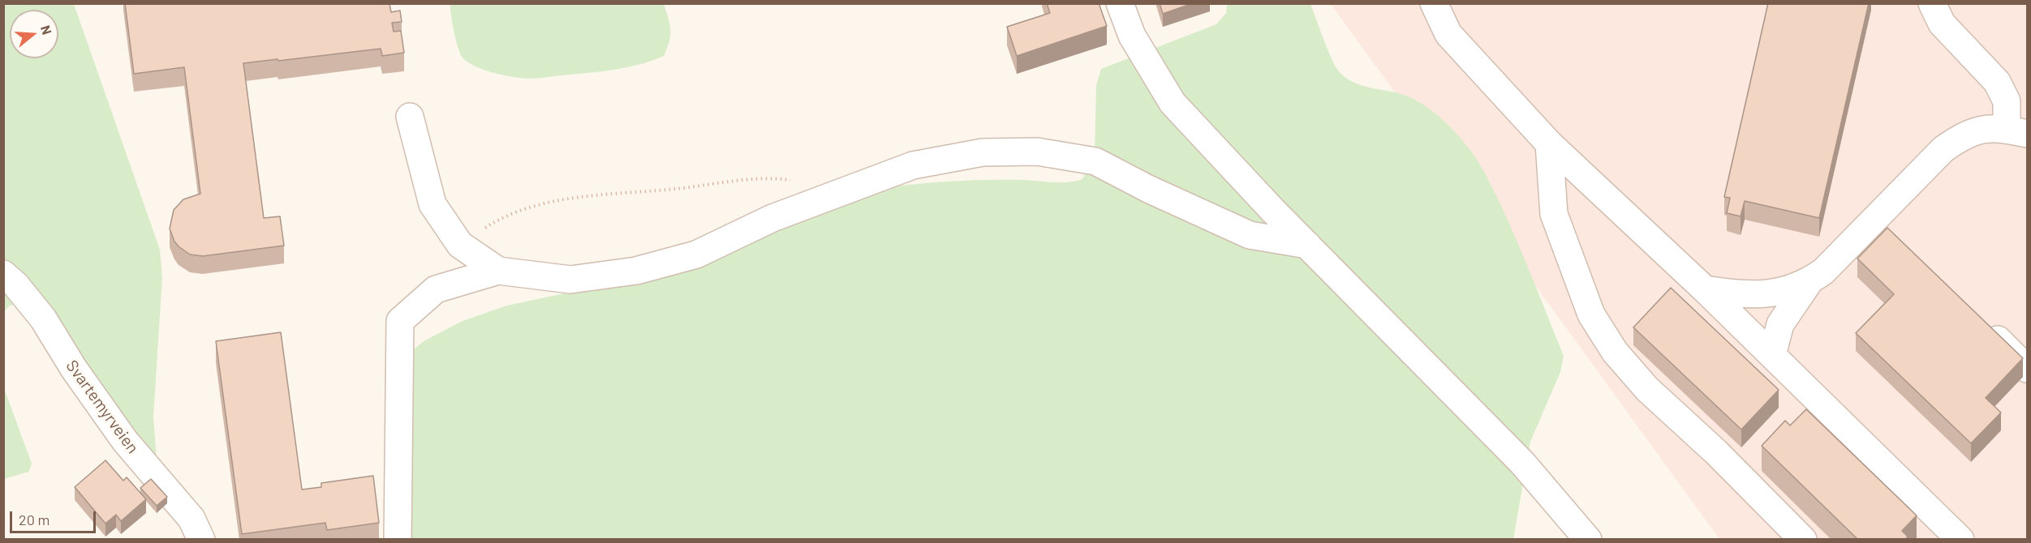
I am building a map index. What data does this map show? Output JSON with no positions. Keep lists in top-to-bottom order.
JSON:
{
  "streets": {
    "lane": ["Svartemyrveien"]
  },
  "scale_bar": "20 m",
  "north": "right"
}
